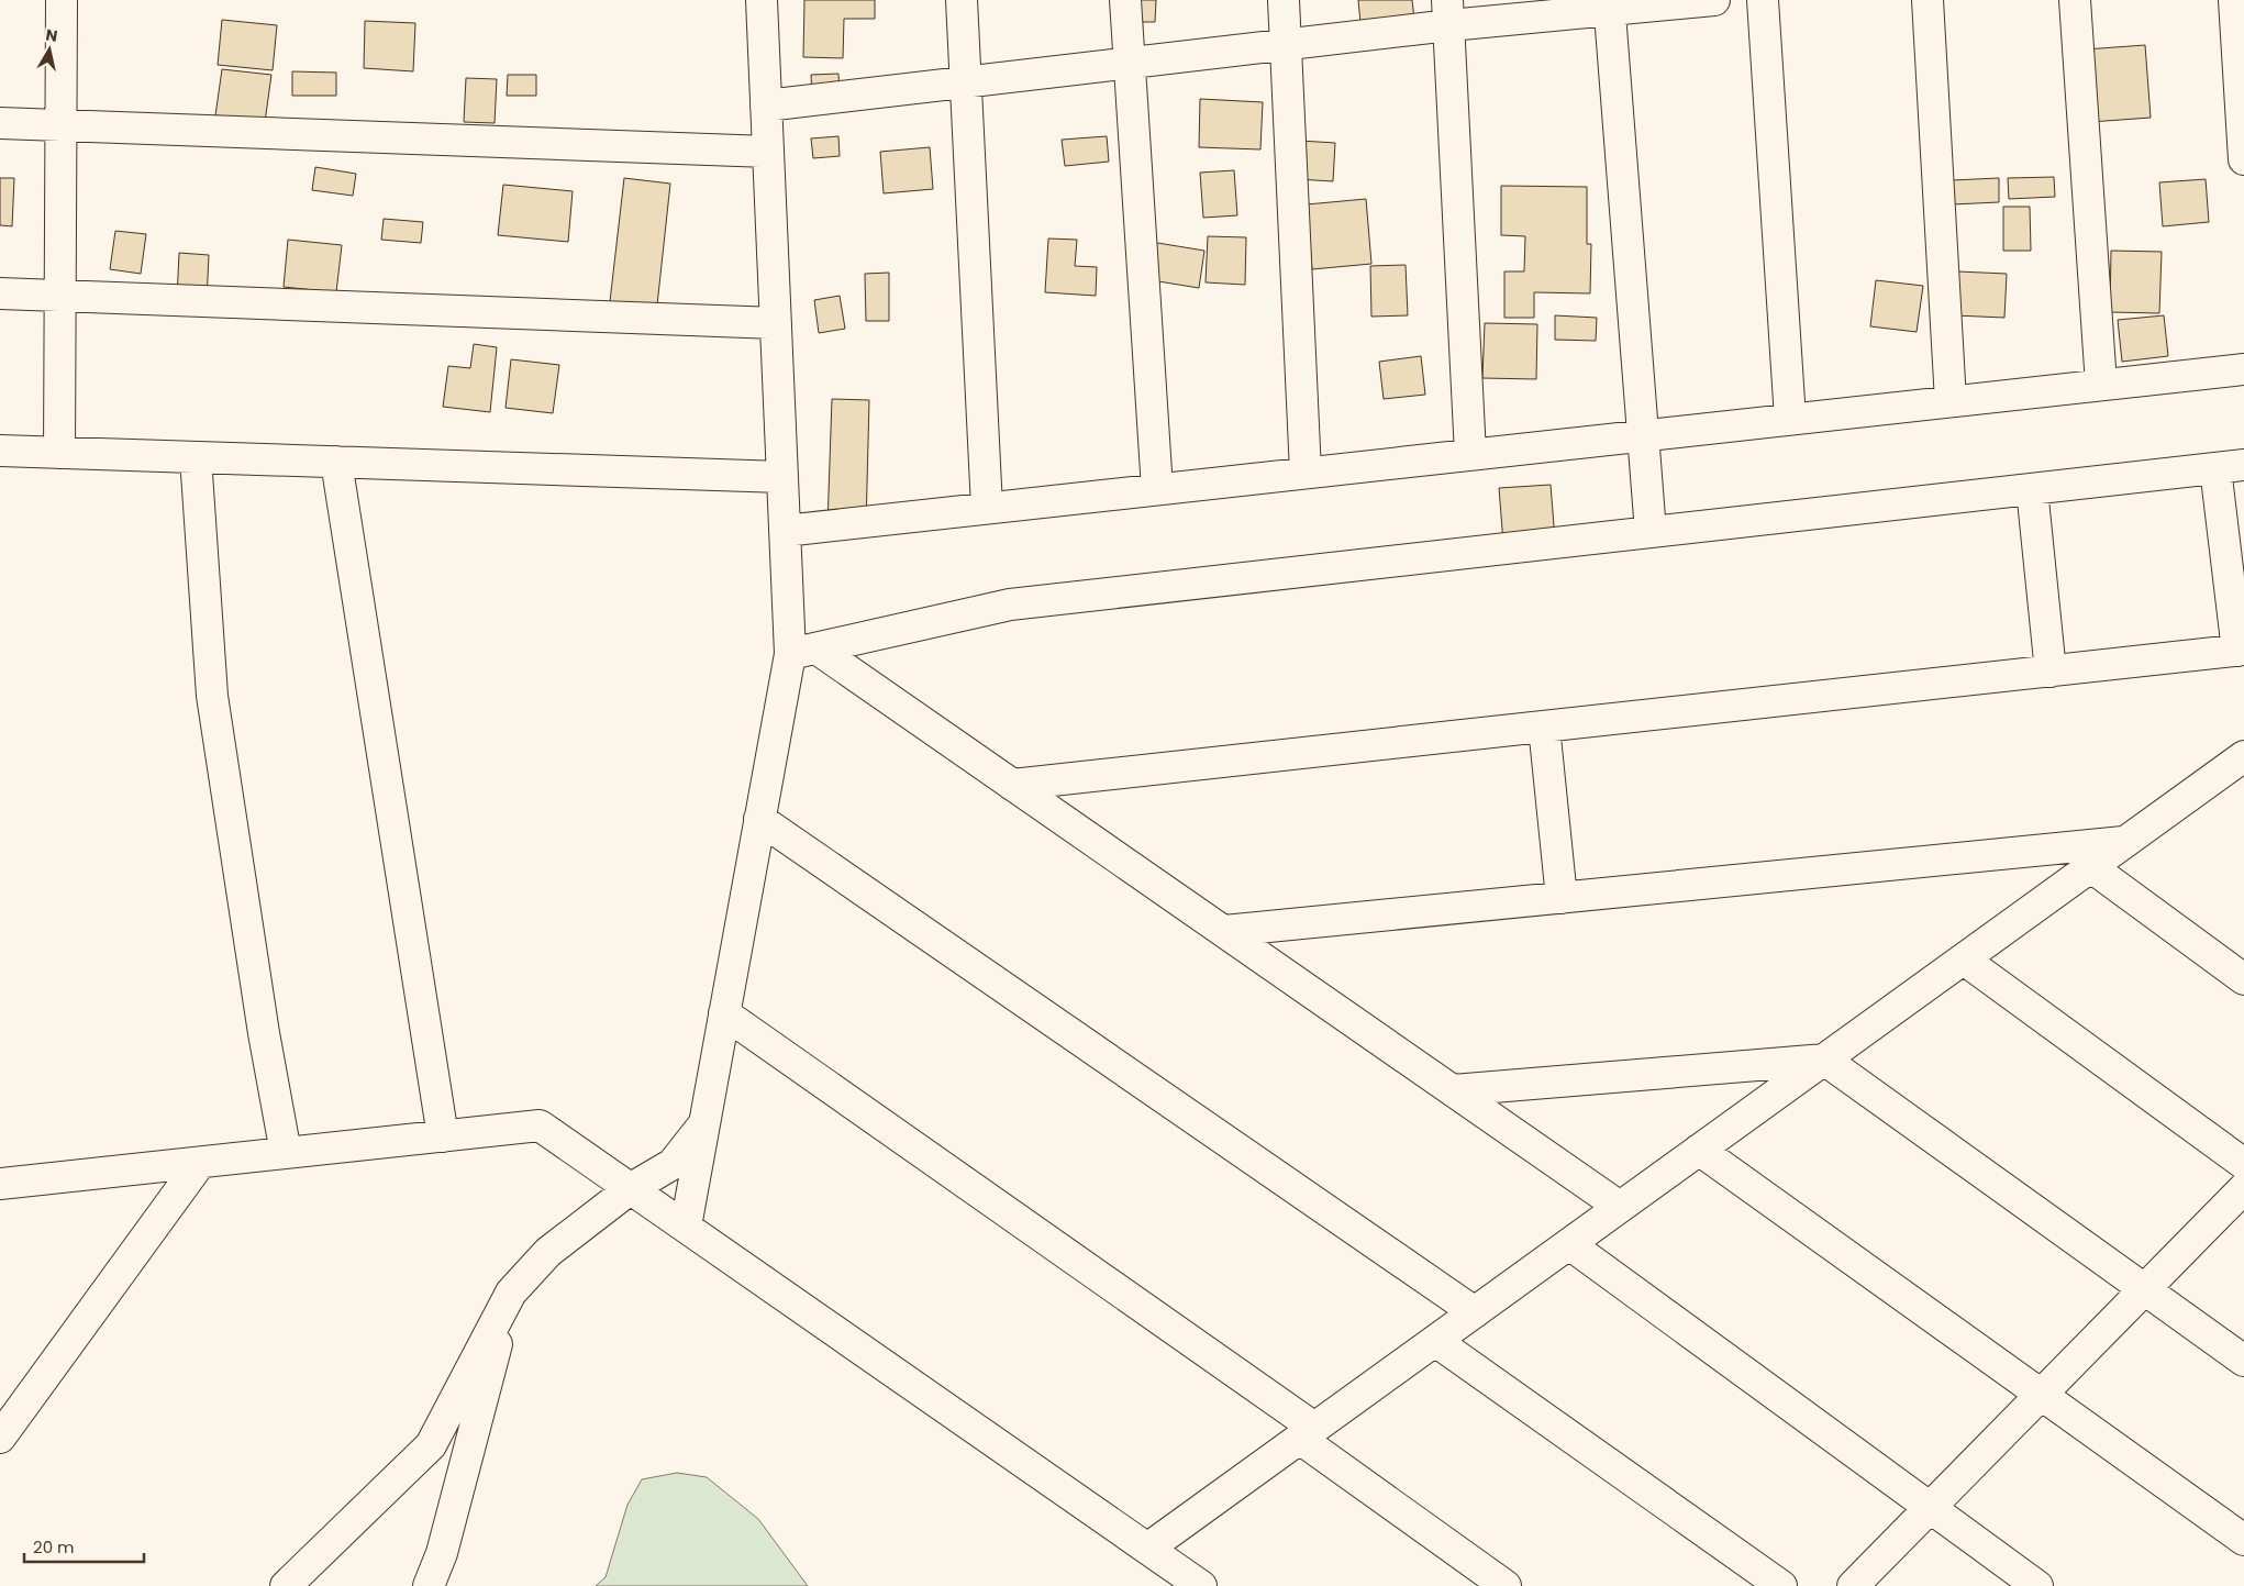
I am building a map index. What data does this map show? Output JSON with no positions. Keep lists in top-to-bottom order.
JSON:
{
  "scale_bar": "20 m",
  "north": "top"
}
